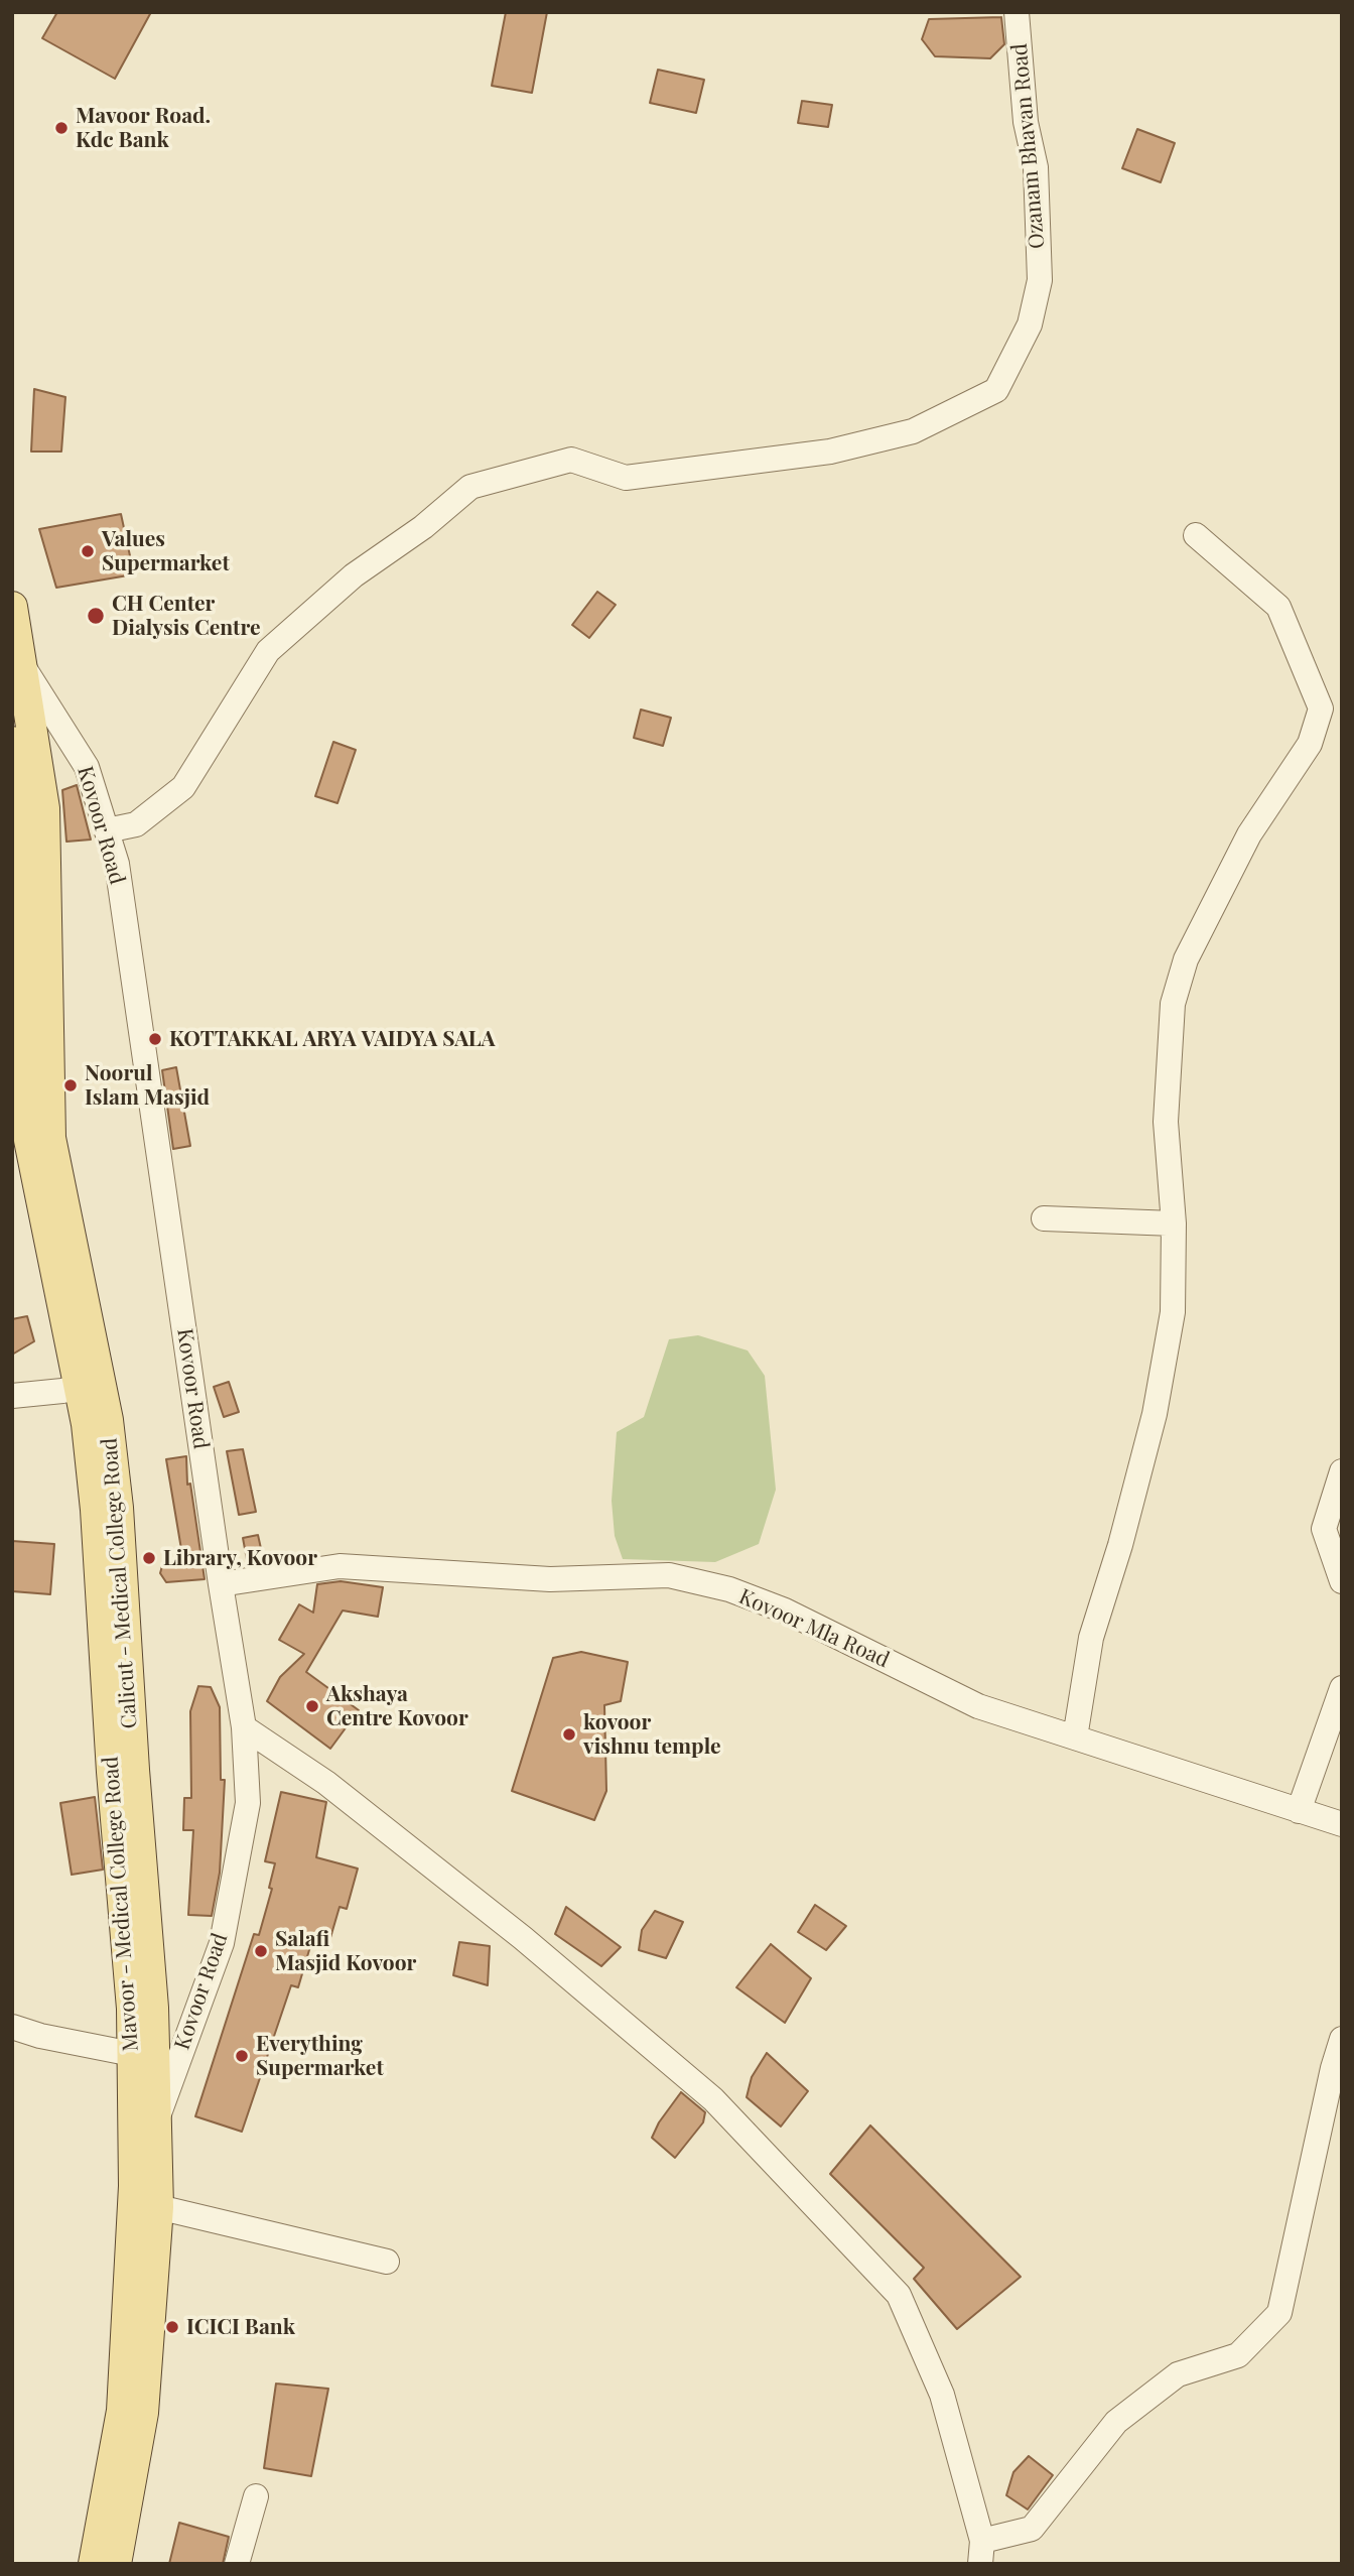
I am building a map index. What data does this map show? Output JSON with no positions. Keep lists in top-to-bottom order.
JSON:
{
  "streets": {
    "main road": ["Calicut - Medical College Road", "Mavoor - Medical College Road"],
    "street": ["Ozanam Bhavan Road", "Kovoor Road", "Kovoor Mla Road"]
  },
  "crossings": [
    ["Ozanam Bhavan Road", "Kovoor Road"],
    ["Kovoor Road", "Calicut - Medical College Road"],
    ["Kovoor Road", "Kovoor Mla Road"],
    ["Calicut - Medical College Road", "Mavoor - Medical College Road"]
  ],
  "places": [
    "Mavoor Road. Kdc Bank",
    "Values Supermarket",
    "CH Center Dialysis Centre",
    "KOTTAKKAL ARYA VAIDYA SALA",
    "Noorul Islam Masjid",
    "Library, Kovoor",
    "Akshaya Centre Kovoor",
    "kovoor vishnu temple",
    "Salafi Masjid Kovoor",
    "Everything Supermarket",
    "ICICI Bank"
  ]
}
